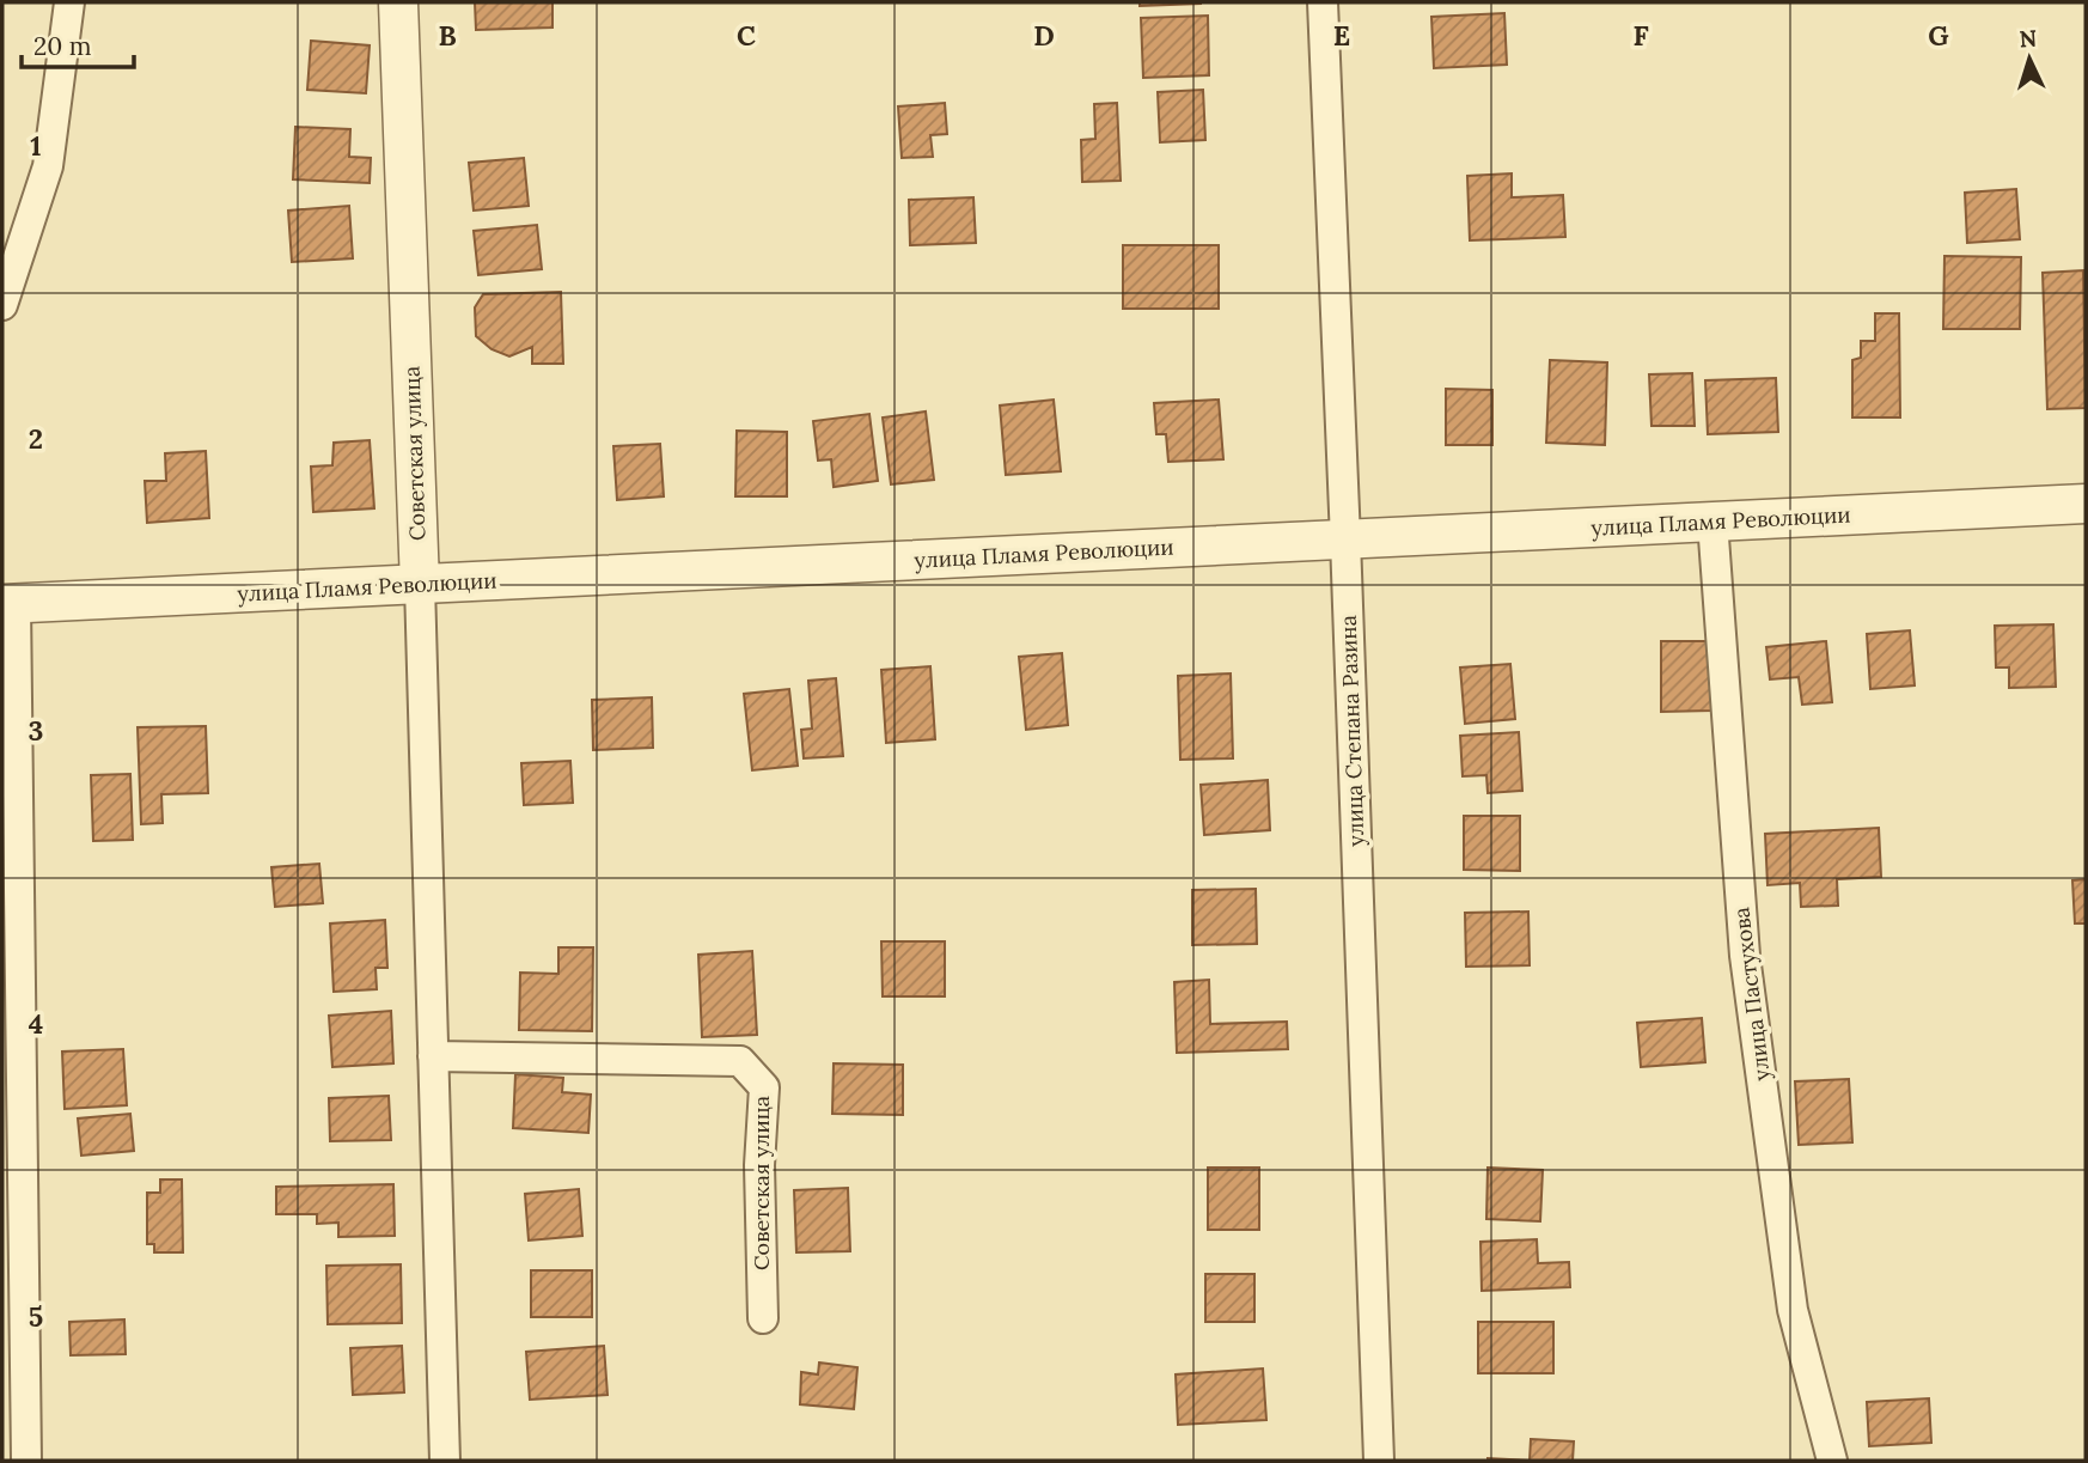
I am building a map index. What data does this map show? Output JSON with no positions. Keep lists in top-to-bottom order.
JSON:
{
  "streets": {
    "street": [
      "Советская улица",
      "улица Пламя Революции",
      "улица Степана Разина",
      "улица Пастухова"
    ]
  },
  "crossings": [
    ["Советская улица", "улица Пламя Революции"],
    ["улица Пламя Революции", "улица Степана Разина"],
    ["улица Пламя Революции", "улица Пастухова"]
  ],
  "scale_bar": "20 m",
  "north": "top",
  "grid": {
    "columns": [
      "B",
      "C",
      "D",
      "E",
      "F",
      "G"
    ],
    "rows": [
      "1",
      "2",
      "3",
      "4",
      "5"
    ]
  }
}
